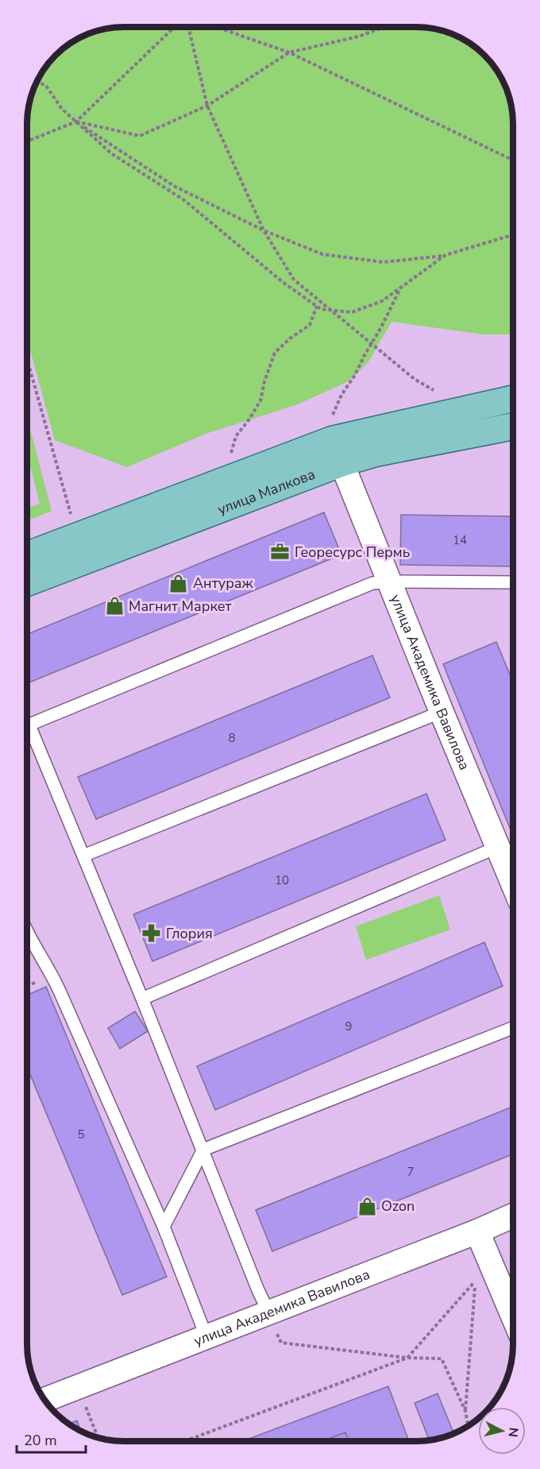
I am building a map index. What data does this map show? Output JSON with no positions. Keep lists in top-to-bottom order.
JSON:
{
  "streets": {
    "main road": ["улица Малкова"],
    "street": ["улица Академика Вавилова"]
  },
  "crossings": [
    ["улица Малкова", "улица Академика Вавилова"]
  ],
  "places": {
    "office": ["Георесурс Пермь"],
    "shop": ["Антураж", "Магнит Маркет", "Ozon"],
    "pharmacy": ["Глория"]
  },
  "house_numbers": [
    "14",
    "8",
    "10",
    "9",
    "5",
    "7"
  ],
  "scale_bar": "20 m",
  "north": "right"
}
